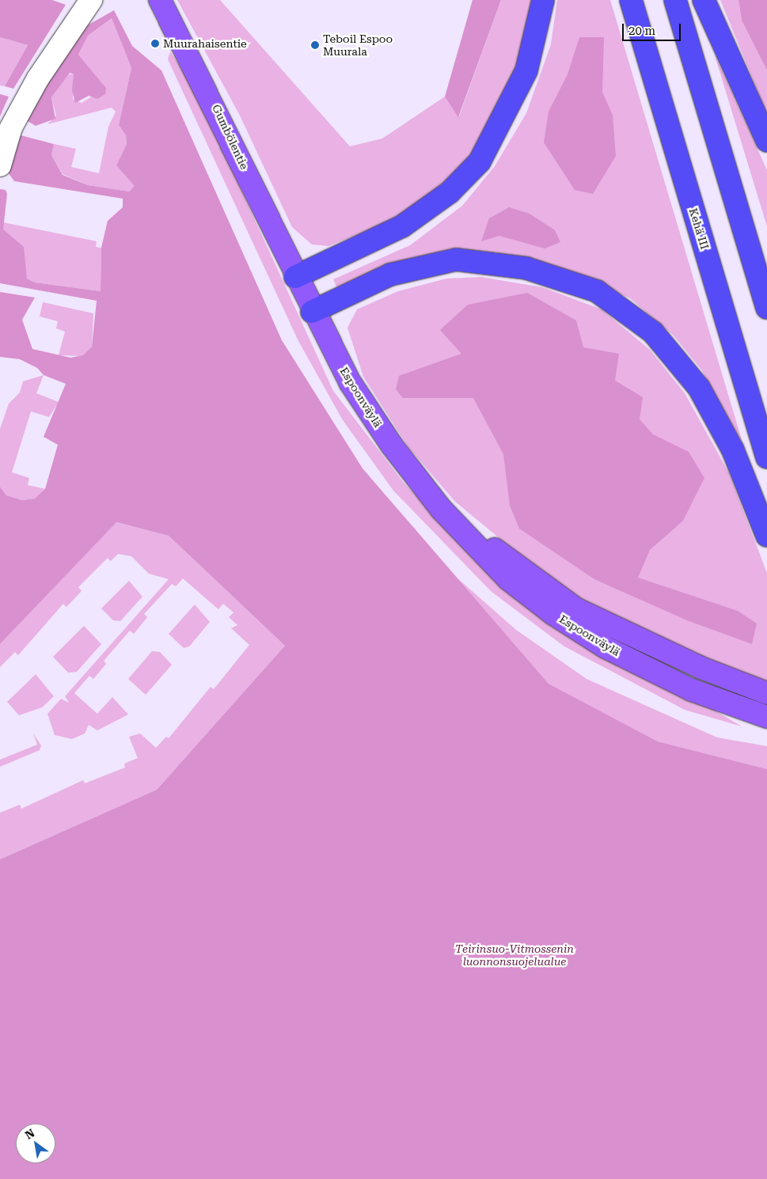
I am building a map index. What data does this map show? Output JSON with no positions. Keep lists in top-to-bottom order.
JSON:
{
  "streets": {
    "highway": ["Kehä III"],
    "main road": ["Gumbölentie", "Espoonväylä"]
  },
  "crossings": [
    ["Gumbölentie", "Espoonväylä"]
  ],
  "parks": ["Teirinsuo-Vitmossenin luonnonsuojelualue"],
  "places": ["Muurahaisentie", "Teboil Espoo Muurala"],
  "scale_bar": "20 m",
  "north": "top left"
}
